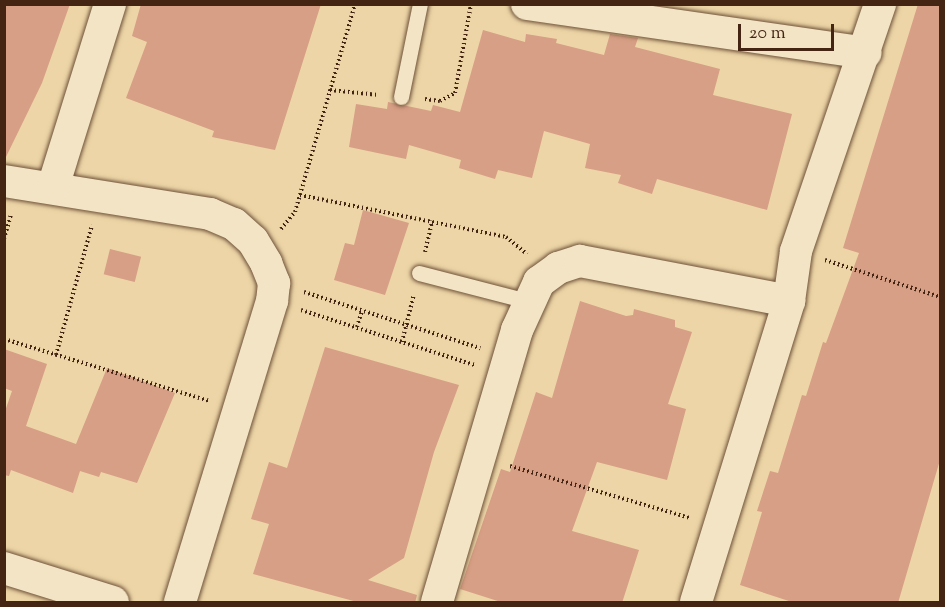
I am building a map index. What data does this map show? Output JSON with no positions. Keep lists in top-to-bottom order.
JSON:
{
  "scale_bar": "20 m"
}
